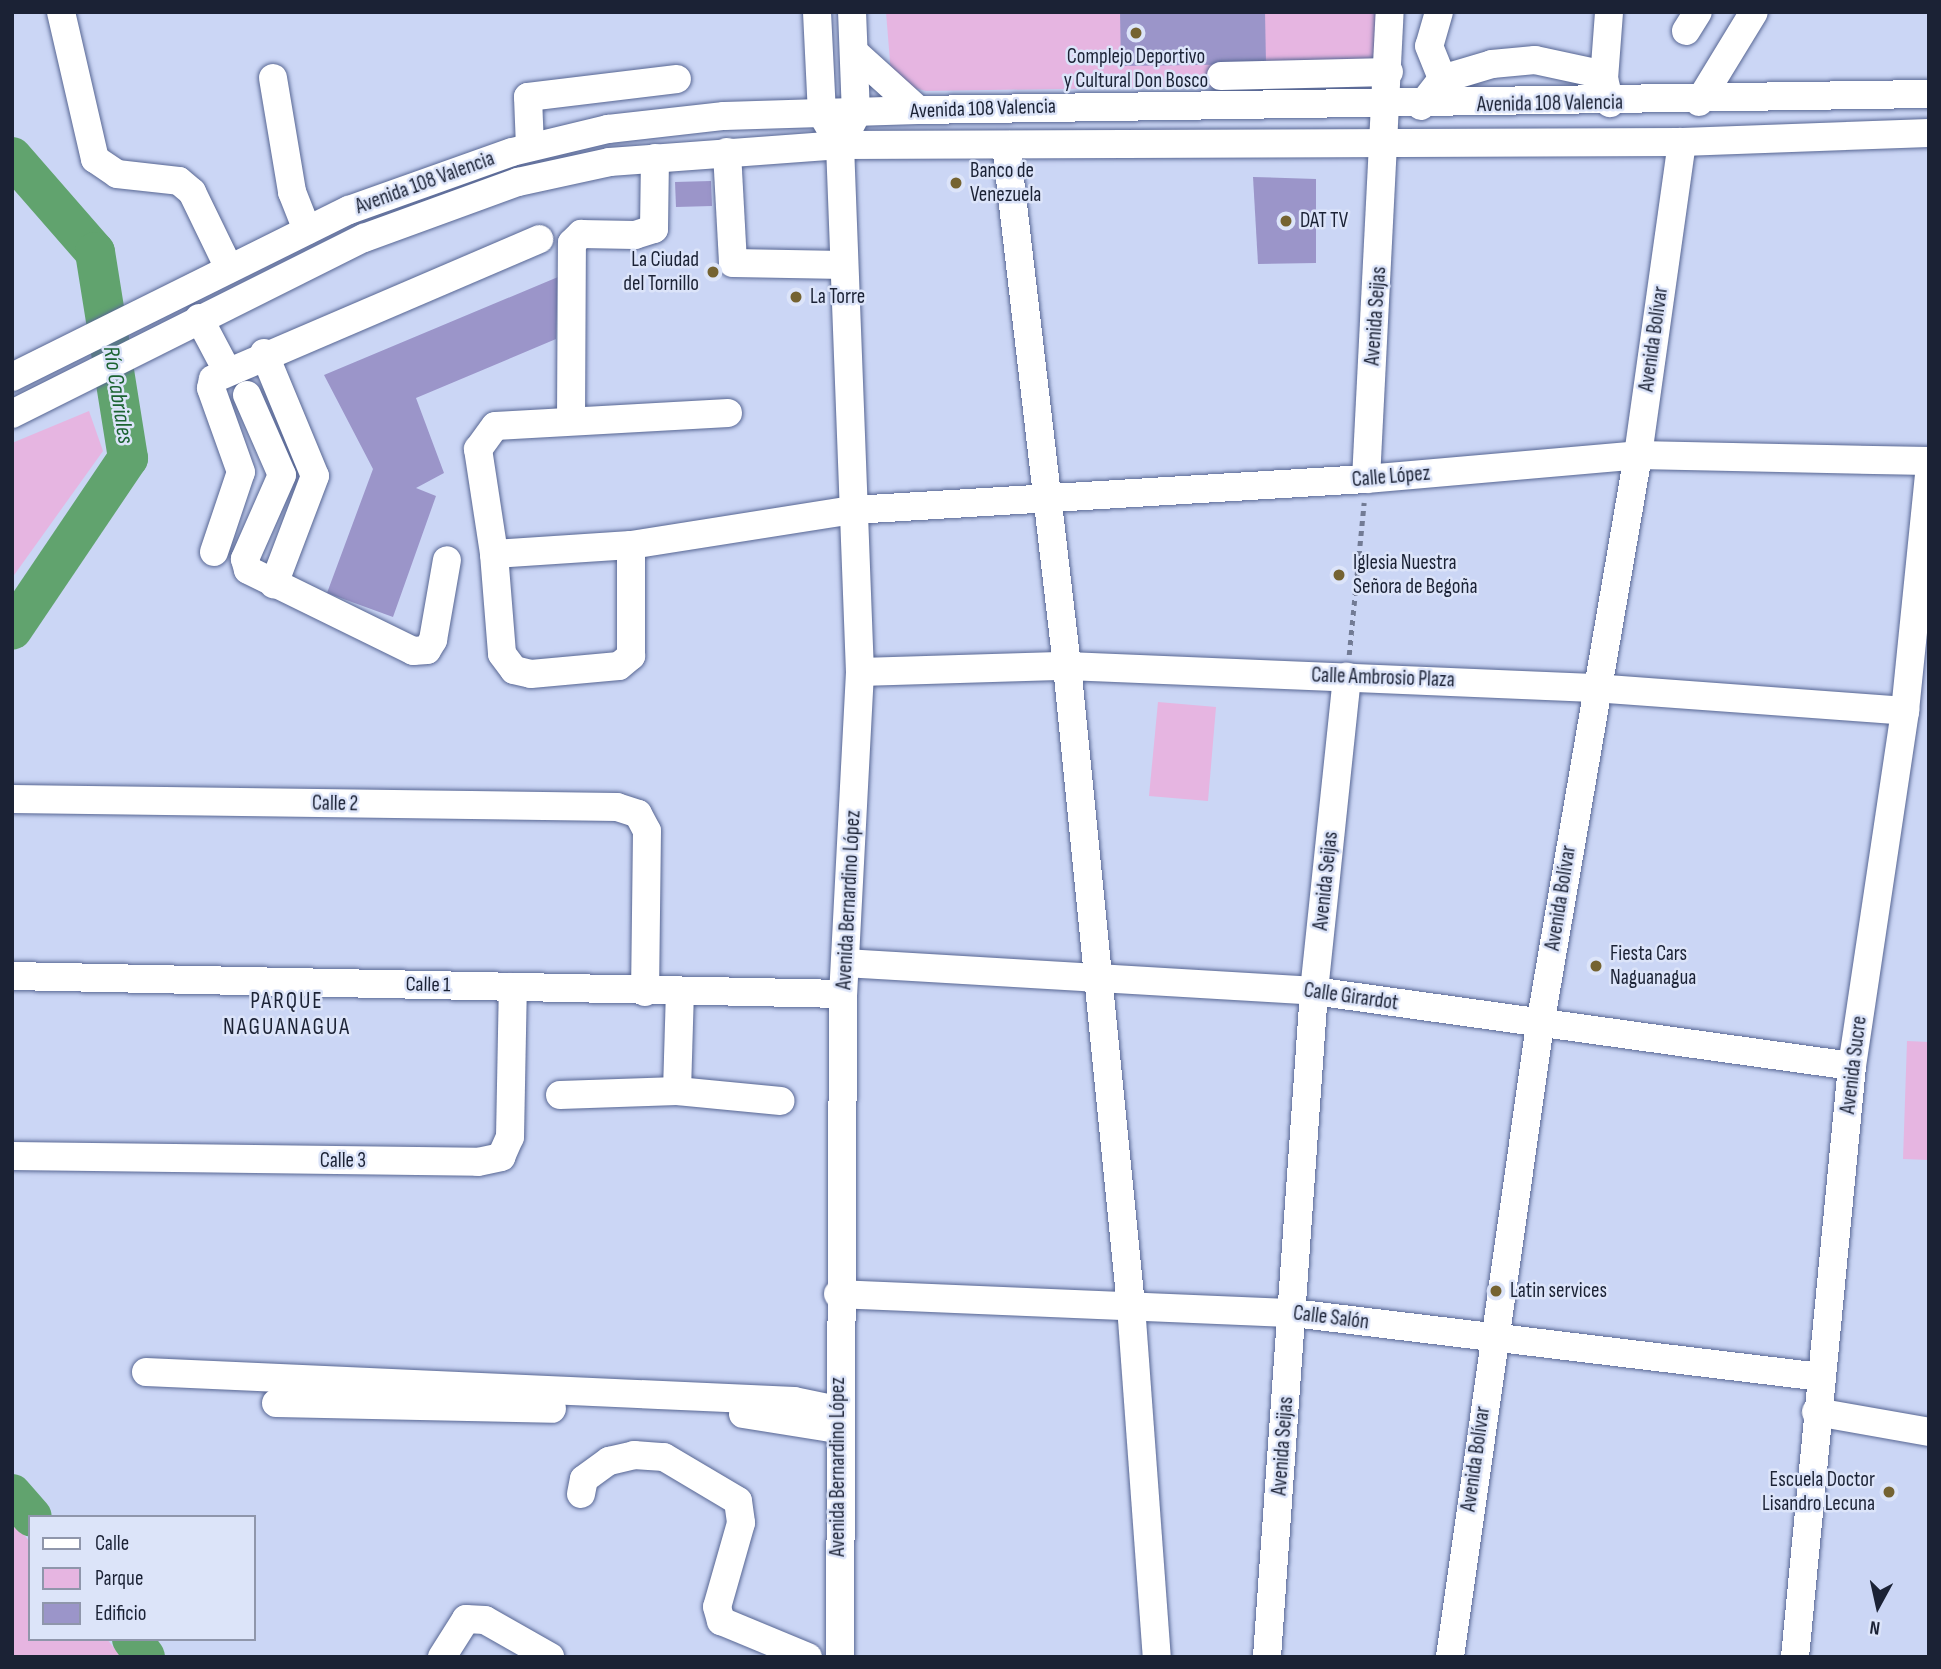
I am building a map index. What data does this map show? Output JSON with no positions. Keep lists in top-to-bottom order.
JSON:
{
  "streets": {
    "street": [
      "Avenida 108 Valencia",
      "Avenida Seijas",
      "Avenida Bolívar",
      "Calle López",
      "Calle Ambrosio Plaza",
      "Calle 2",
      "Avenida Bernardino López",
      "Calle 1",
      "Calle Girardot",
      "Avenida Sucre",
      "Calle 3",
      "Calle Salón"
    ]
  },
  "crossings": [
    ["Avenida 108 Valencia", "Avenida Seijas"],
    ["Avenida 108 Valencia", "Avenida Bolívar"],
    ["Avenida 108 Valencia", "Avenida Bernardino López"],
    ["Avenida Seijas", "Calle López"],
    ["Avenida Seijas", "Calle Ambrosio Plaza"],
    ["Avenida Seijas", "Calle Girardot"],
    ["Avenida Seijas", "Calle Salón"],
    ["Avenida Bolívar", "Calle López"],
    ["Avenida Bolívar", "Calle Ambrosio Plaza"],
    ["Avenida Bolívar", "Calle Girardot"],
    ["Avenida Bolívar", "Calle Salón"],
    ["Calle López", "Avenida Bernardino López"],
    ["Calle Ambrosio Plaza", "Avenida Bernardino López"],
    ["Calle Ambrosio Plaza", "Avenida Sucre"],
    ["Calle 2", "Calle 1"],
    ["Avenida Bernardino López", "Calle 1"],
    ["Avenida Bernardino López", "Calle Girardot"],
    ["Avenida Bernardino López", "Calle Salón"],
    ["Calle 1", "Calle 3"],
    ["Calle Girardot", "Avenida Sucre"],
    ["Avenida Sucre", "Calle Salón"]
  ],
  "districts": ["PARQUE NAGUANAGUA"],
  "water": ["Río Cabriales"],
  "places": [
    "Complejo Deportivo y Cultural Don Bosco",
    "Banco de Venezuela",
    "DAT TV",
    "La Ciudad del Tornillo",
    "La Torre",
    "Iglesia Nuestra Señora de Begoña",
    "Fiesta Cars Naguanagua",
    "Latin services",
    "Escuela Doctor Lisandro Lecuna"
  ],
  "legend": ["Calle", "Parque", "Edificio"],
  "north": "bottom"
}
